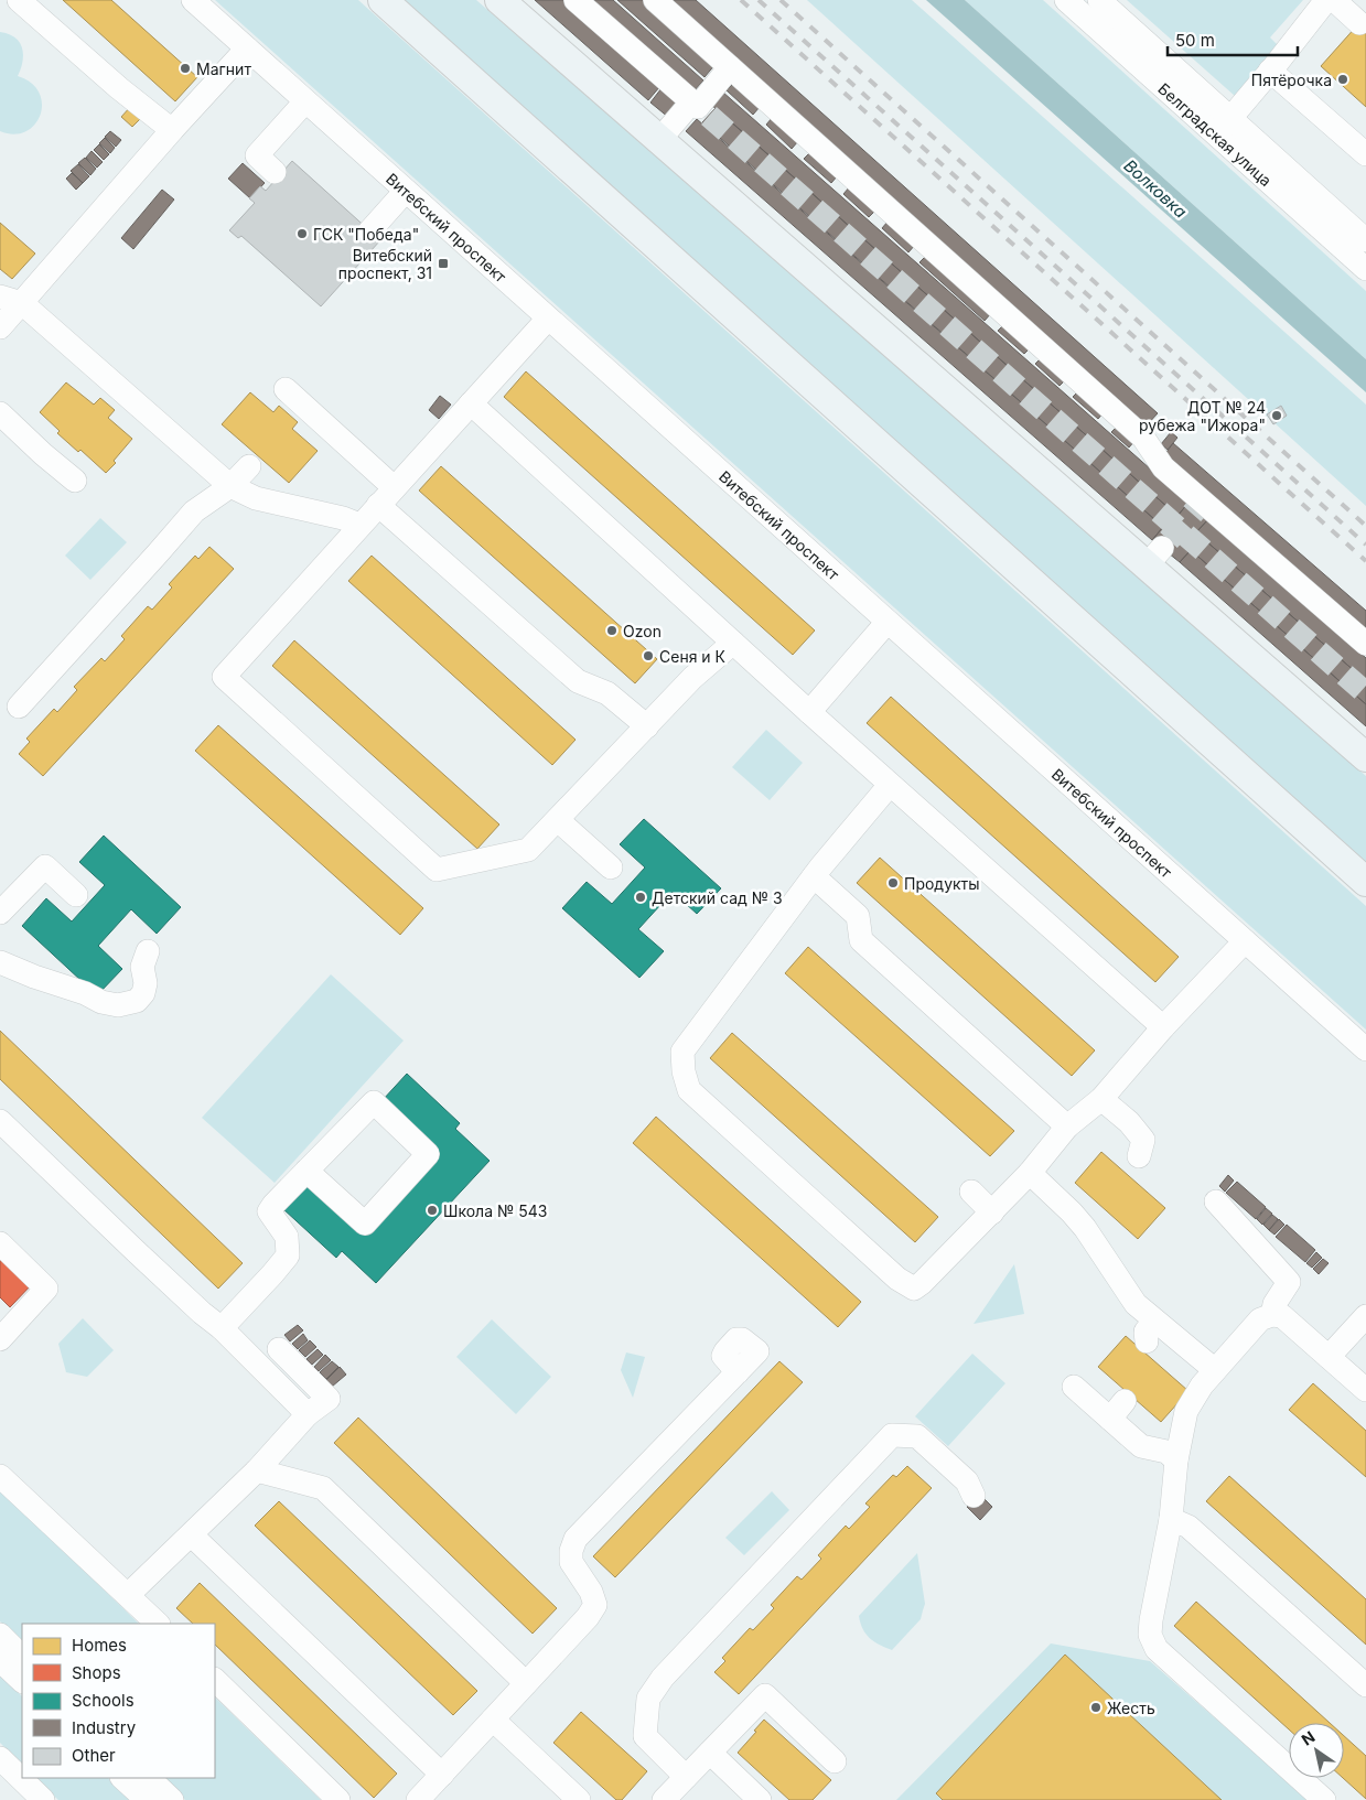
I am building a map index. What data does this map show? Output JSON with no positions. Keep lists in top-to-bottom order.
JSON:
{
  "streets": {
    "street": ["Белградская улица", "Витебский проспект"]
  },
  "water": ["Волковка"],
  "places": {
    "other": [
      "Магнит",
      "Пятёрочка",
      "ГСК \"Победа\"",
      "ДОТ № 24 рубежа \"Ижора\"",
      "Ozon",
      "Сеня и К",
      "Продукты",
      "Детский сад № 3",
      "Школа № 543",
      "Жесть"
    ],
    "transit": ["Витебский проспект, 31"]
  },
  "legend": [
    "Homes",
    "Shops",
    "Schools",
    "Industry",
    "Other"
  ],
  "scale_bar": "50 m",
  "north": "top left"
}
